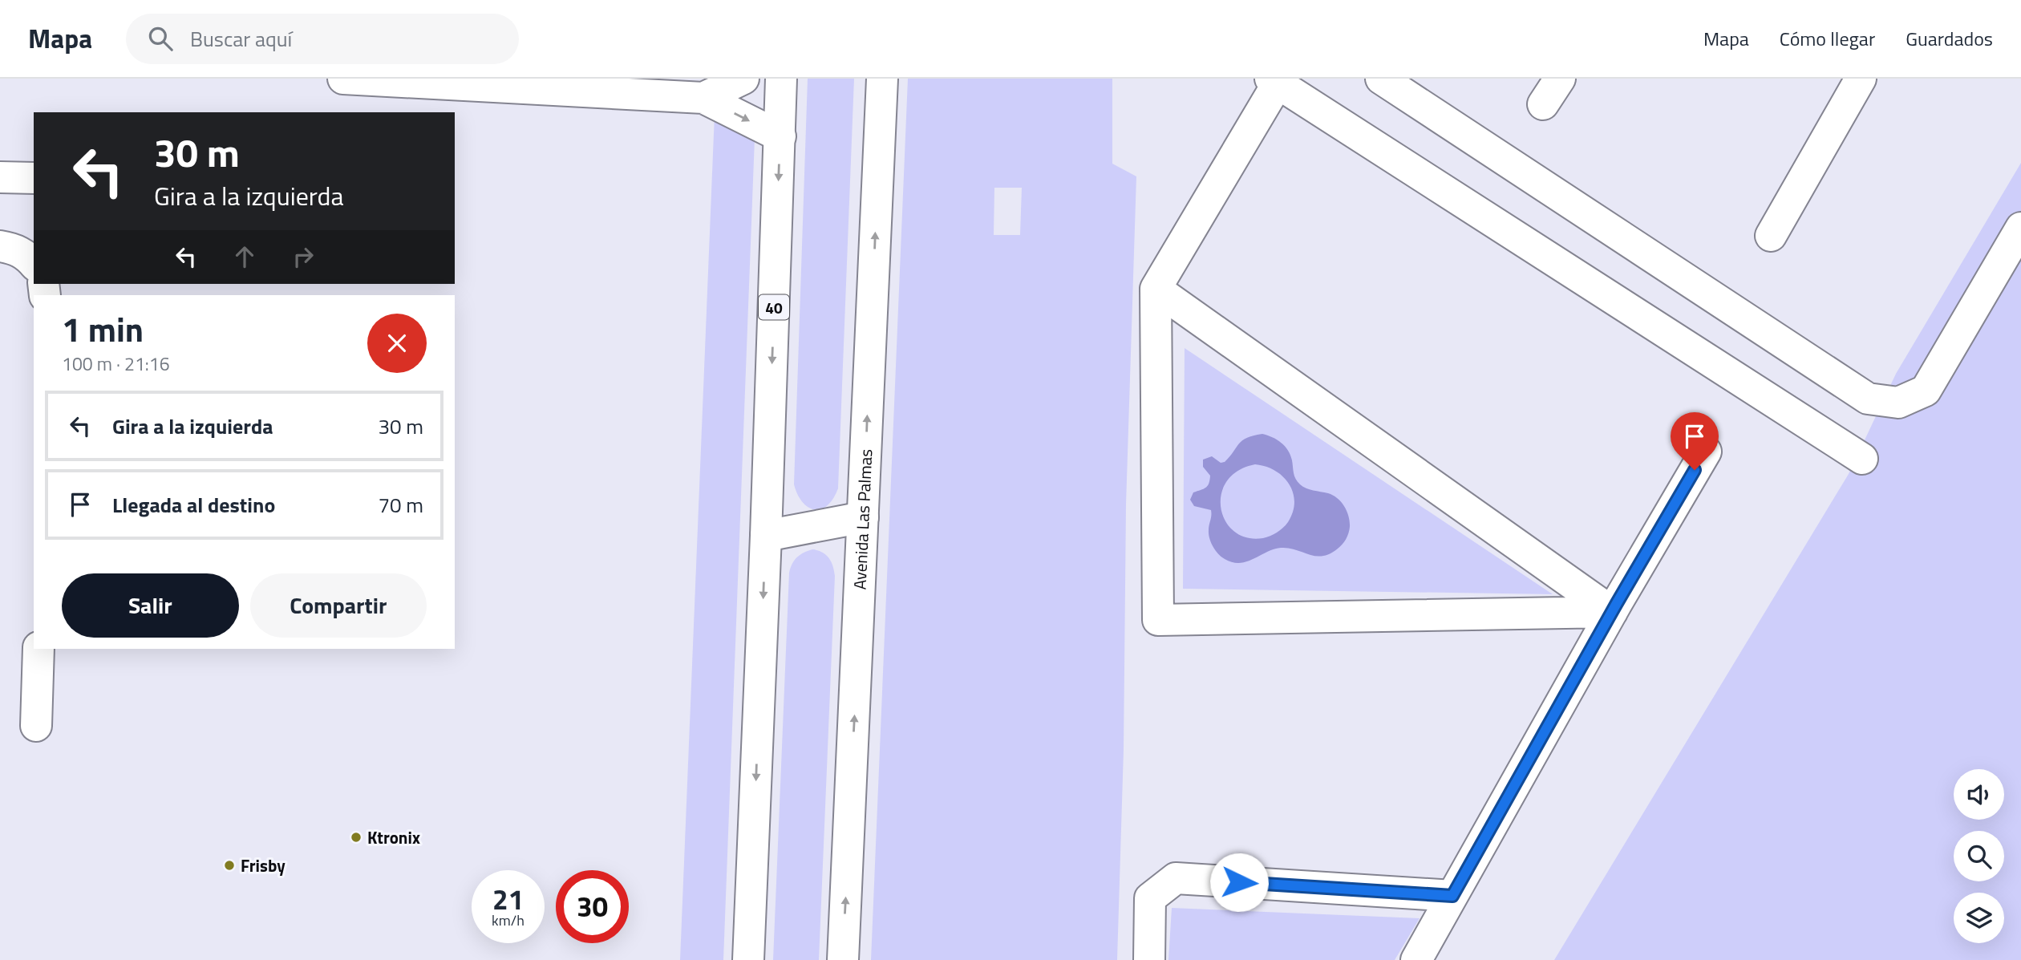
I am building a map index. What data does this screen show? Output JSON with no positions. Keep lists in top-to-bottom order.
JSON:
{
  "streets": {
    "street": ["40", "Avenida Las Palmas"]
  },
  "places": ["Ktronix", "Frisby"],
  "page": {
    "header": "Mapa",
    "search": "Buscar aquí",
    "nav": ["Mapa", "Cómo llegar", "Guardados"],
    "turn": ["30 m", "Gira a la izquierda"],
    "heading": ["1 min", "100 m · 21:16"],
    "list": [
      {
        "name": "Gira a la izquierda",
        "value": "30 m"
      },
      {
        "name": "Llegada al destino",
        "value": "70 m"
      }
    ],
    "buttons": ["Salir", "Compartir"],
    "speed": "21 km/h",
    "limit": "30"
  }
}
